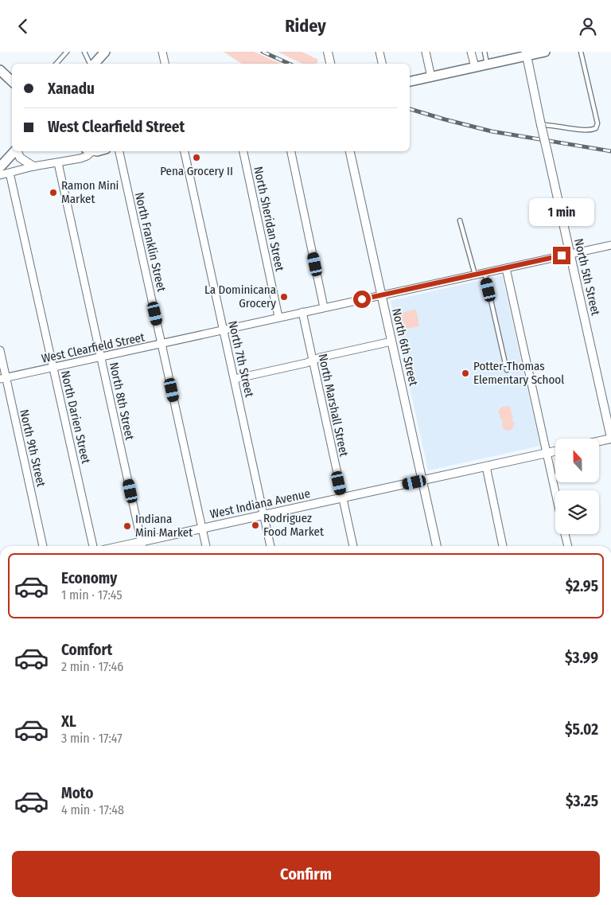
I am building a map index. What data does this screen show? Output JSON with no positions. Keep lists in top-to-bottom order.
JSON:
{
  "streets": {
    "street": [
      "North Sheridan Street",
      "North Franklin Street",
      "North 5th Street",
      "North 6th Street",
      "West Clearfield Street",
      "North 7th Street",
      "North 8th Street",
      "North Marshall Street",
      "North Darien Street",
      "North 9th Street",
      "West Indiana Avenue"
    ]
  },
  "crossings": [
    ["North Sheridan Street", "West Clearfield Street"],
    ["North Franklin Street", "West Clearfield Street"],
    ["North Franklin Street", "West Indiana Avenue"],
    ["North 5th Street", "West Clearfield Street"],
    ["North 6th Street", "West Clearfield Street"],
    ["North 6th Street", "West Indiana Avenue"],
    ["West Clearfield Street", "North 7th Street"],
    ["West Clearfield Street", "North 8th Street"],
    ["West Clearfield Street", "North Marshall Street"],
    ["West Clearfield Street", "North Darien Street"],
    ["West Clearfield Street", "North 9th Street"],
    ["North 7th Street", "West Indiana Avenue"],
    ["North 8th Street", "West Indiana Avenue"],
    ["North Marshall Street", "West Indiana Avenue"]
  ],
  "places": [
    "Pena Grocery II",
    "Ramon Mini Market",
    "La Dominicana Grocery",
    "Potter-Thomas Elementary School",
    "Rodriguez Food Market",
    "Indiana Mini Market"
  ],
  "north": "top",
  "page": {
    "header": "Ridey",
    "banner": ["Xanadu", "West Clearfield Street"],
    "bubble": "1 min",
    "list": [
      {
        "name": "Economy",
        "note": "1 min · 17:45",
        "value": "$2.95"
      },
      {
        "name": "Comfort",
        "note": "2 min · 17:46",
        "value": "$3.99"
      },
      {
        "name": "XL",
        "note": "3 min · 17:47",
        "value": "$5.02"
      },
      {
        "name": "Moto",
        "note": "4 min · 17:48",
        "value": "$3.25"
      }
    ],
    "buttons": "Confirm"
  }
}
